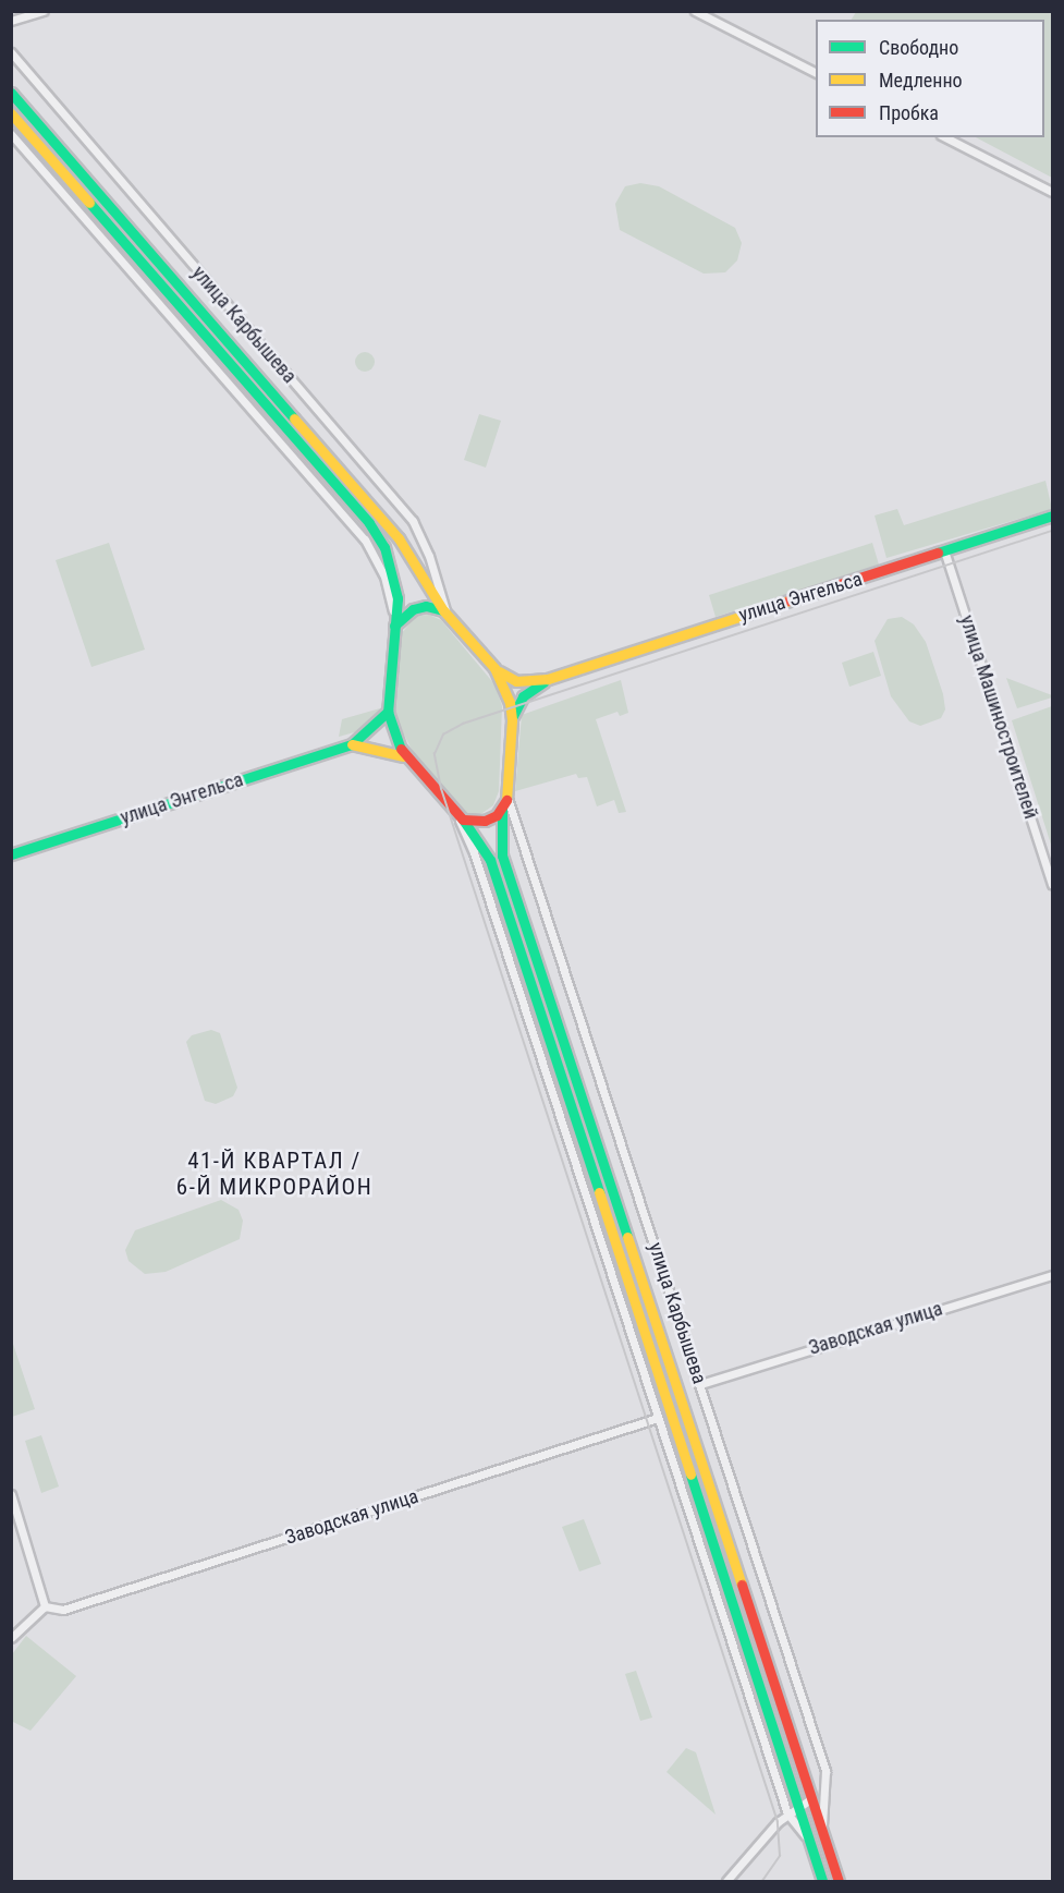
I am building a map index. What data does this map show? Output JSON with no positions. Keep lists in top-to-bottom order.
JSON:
{
  "streets": {
    "street": [
      "улица Карбышева",
      "улица Энгельса",
      "улица Машиностроителей",
      "Заводская улица"
    ]
  },
  "crossings": [
    ["улица Карбышева", "улица Энгельса"],
    ["улица Карбышева", "Заводская улица"],
    ["улица Энгельса", "улица Машиностроителей"]
  ],
  "districts": ["41-Й КВАРТАЛ / 6-Й МИКРОРАЙОН"],
  "legend": ["Свободно", "Медленно", "Пробка"]
}
